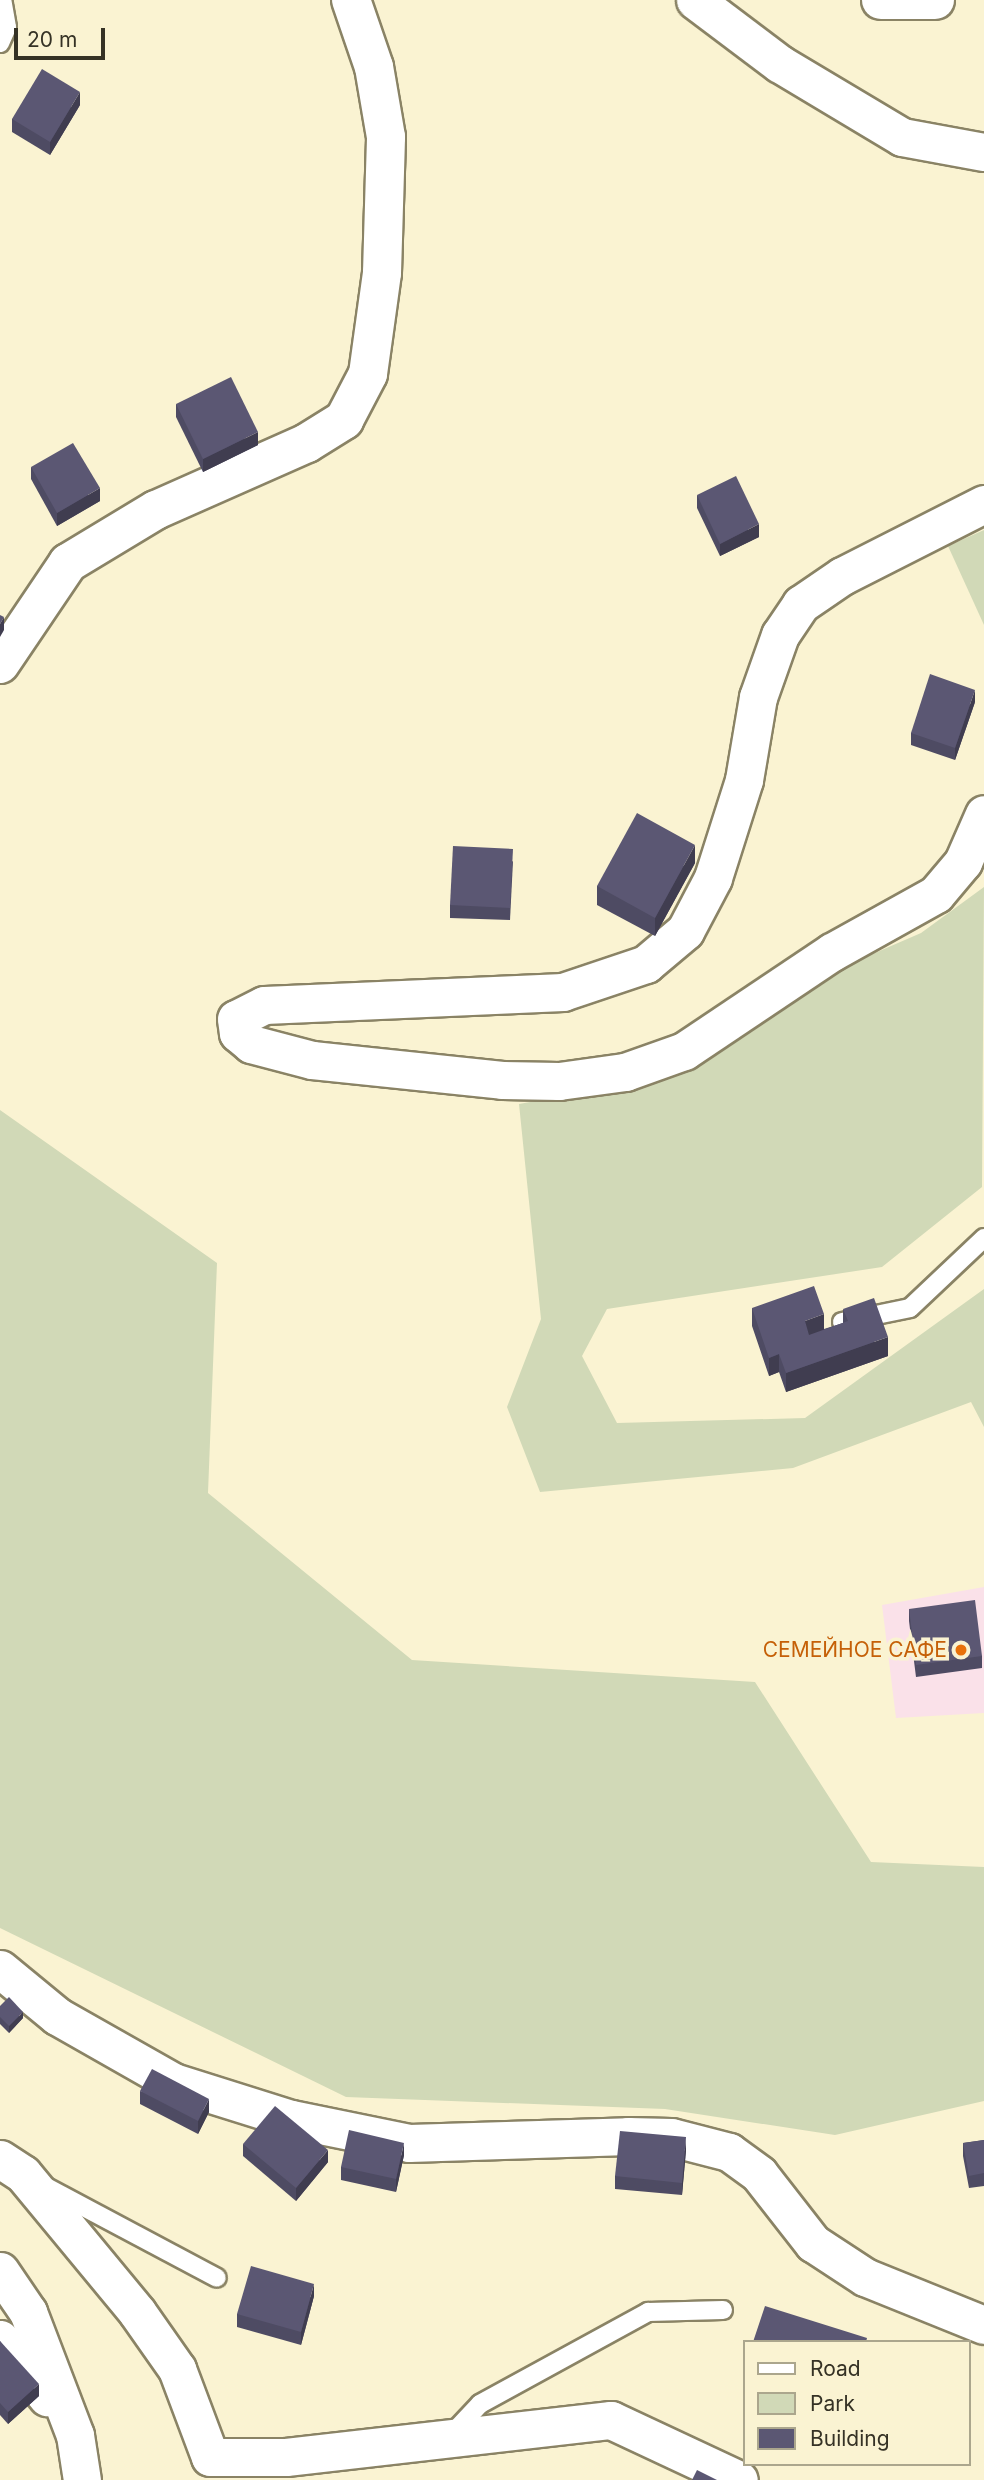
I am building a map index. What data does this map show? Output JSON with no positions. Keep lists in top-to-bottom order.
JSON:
{
  "places": ["СЕМЕЙНОЕ САФЕ"],
  "legend": ["Road", "Park", "Building"],
  "scale_bar": "20 m"
}
